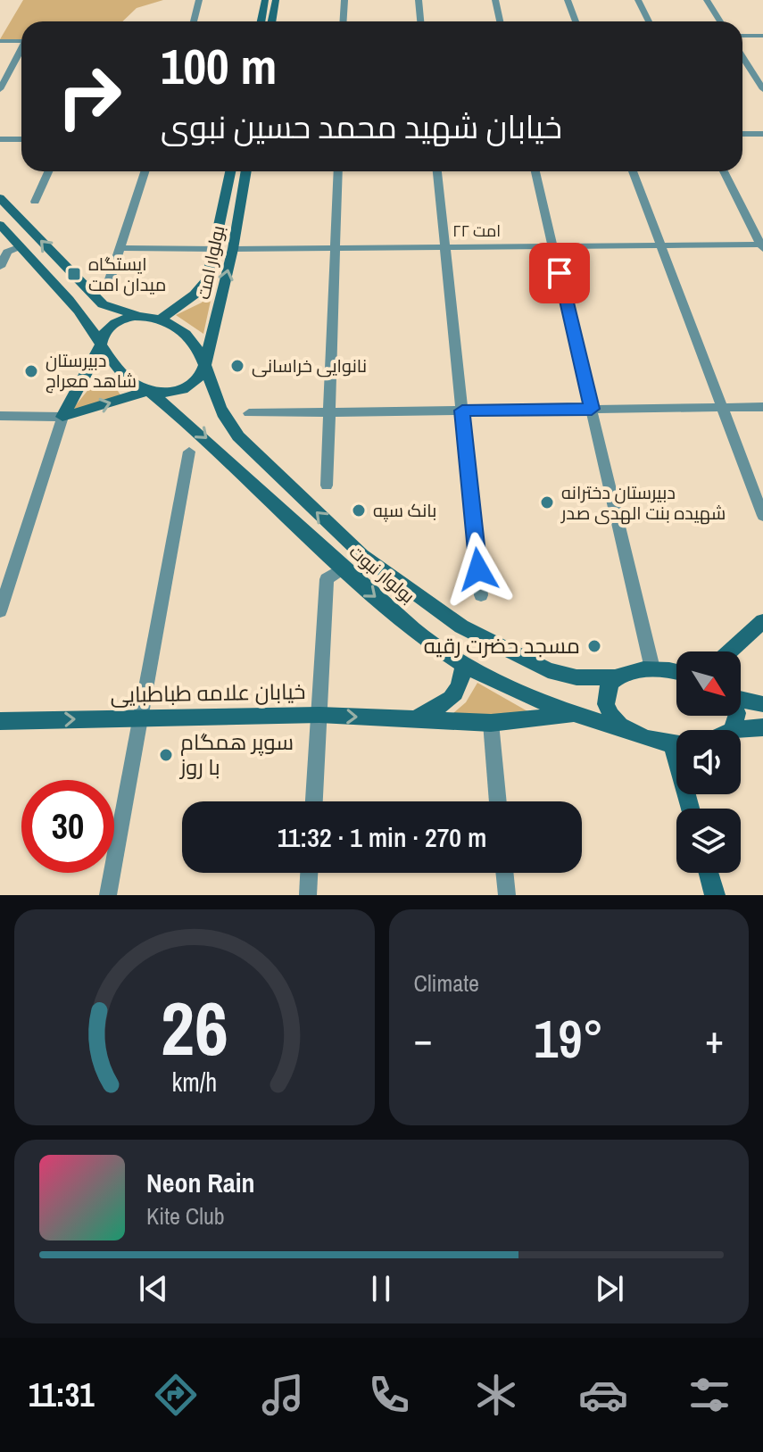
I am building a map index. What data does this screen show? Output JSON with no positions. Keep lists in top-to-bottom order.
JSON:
{
  "streets": {
    "main road": ["بولوار امت", "بولوار نبوت", "خیابان علامه طباطبایی"],
    "street": ["امت ۲۲"]
  },
  "crossings": [
    ["امت ۲۲", "بولوار امت"],
    ["بولوار امت", "بولوار نبوت"],
    ["بولوار نبوت", "خیابان علامه طباطبایی"]
  ],
  "one_way": ["خیابان علامه طباطبایی"],
  "places": {
    "transit": ["ایستگاه میدان امت"],
    "other": [
      "نانوایی خراسانی",
      "دبیرستان شاهد معراج",
      "دبیرستان دخترانه شهیده بنت الهدی صدر",
      "بانک سپه",
      "مسجد حضرت رقیه",
      "سوپر همگام با روز"
    ]
  },
  "north": "bottom right",
  "page": {
    "turn": ["100 m", "خیابان شهید محمد حسین نبوی"],
    "limit": "30",
    "trip": "11:32 · 1 min · 270 m",
    "tile": "Climate",
    "heat": ["−", "19°", "+"],
    "song": ["Neon Rain", "Kite Club"],
    "tabs": "11:31",
    "gauge": ["26", "km/h"]
  }
}
